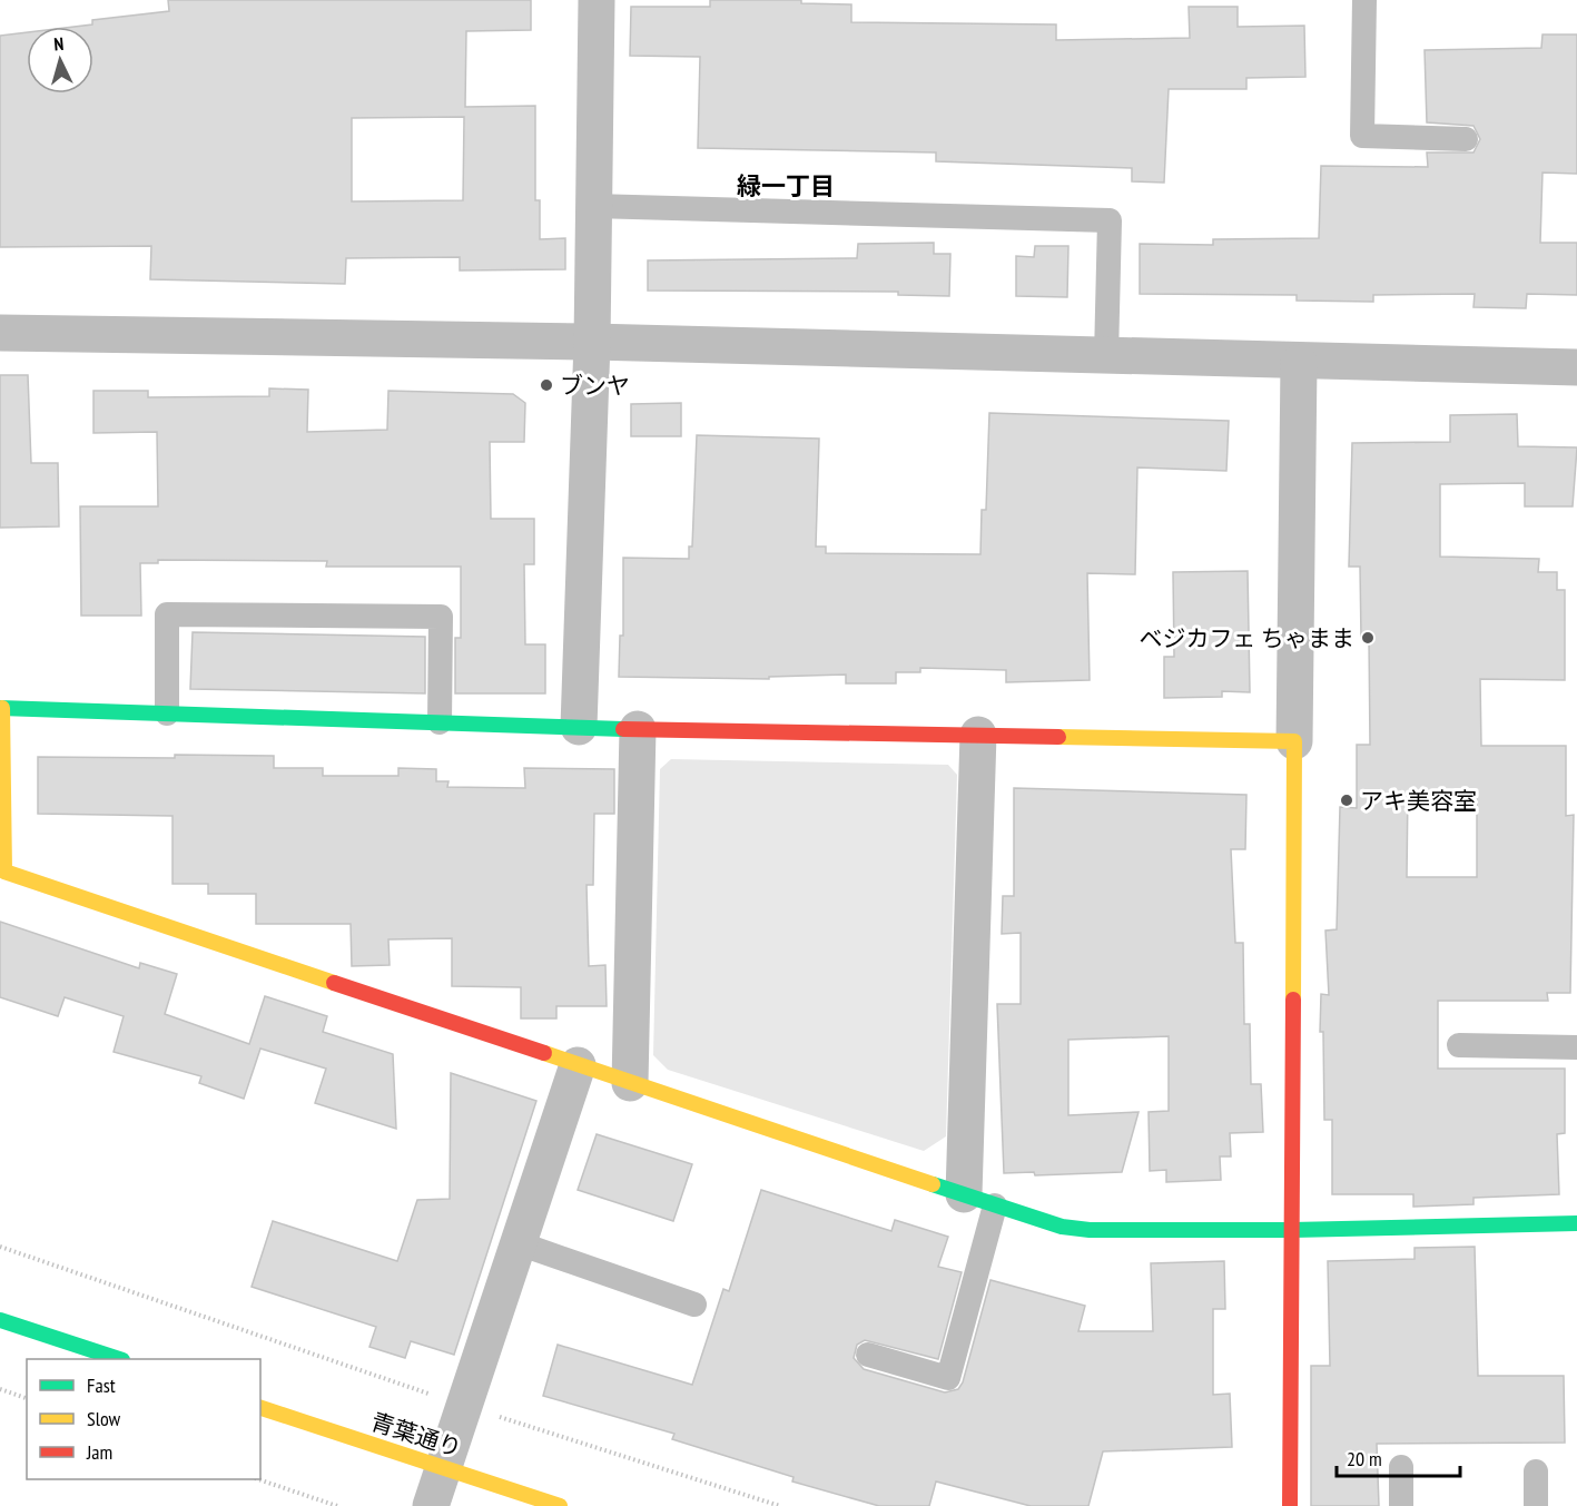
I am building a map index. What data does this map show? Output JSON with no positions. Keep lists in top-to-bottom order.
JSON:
{
  "streets": {
    "street": ["青葉通り"]
  },
  "districts": ["緑一丁目"],
  "places": ["ブンヤ", "ベジカフェ ちゃまま", "アキ美容室"],
  "legend": ["Fast", "Slow", "Jam"],
  "scale_bar": "20 m",
  "north": "top"
}
